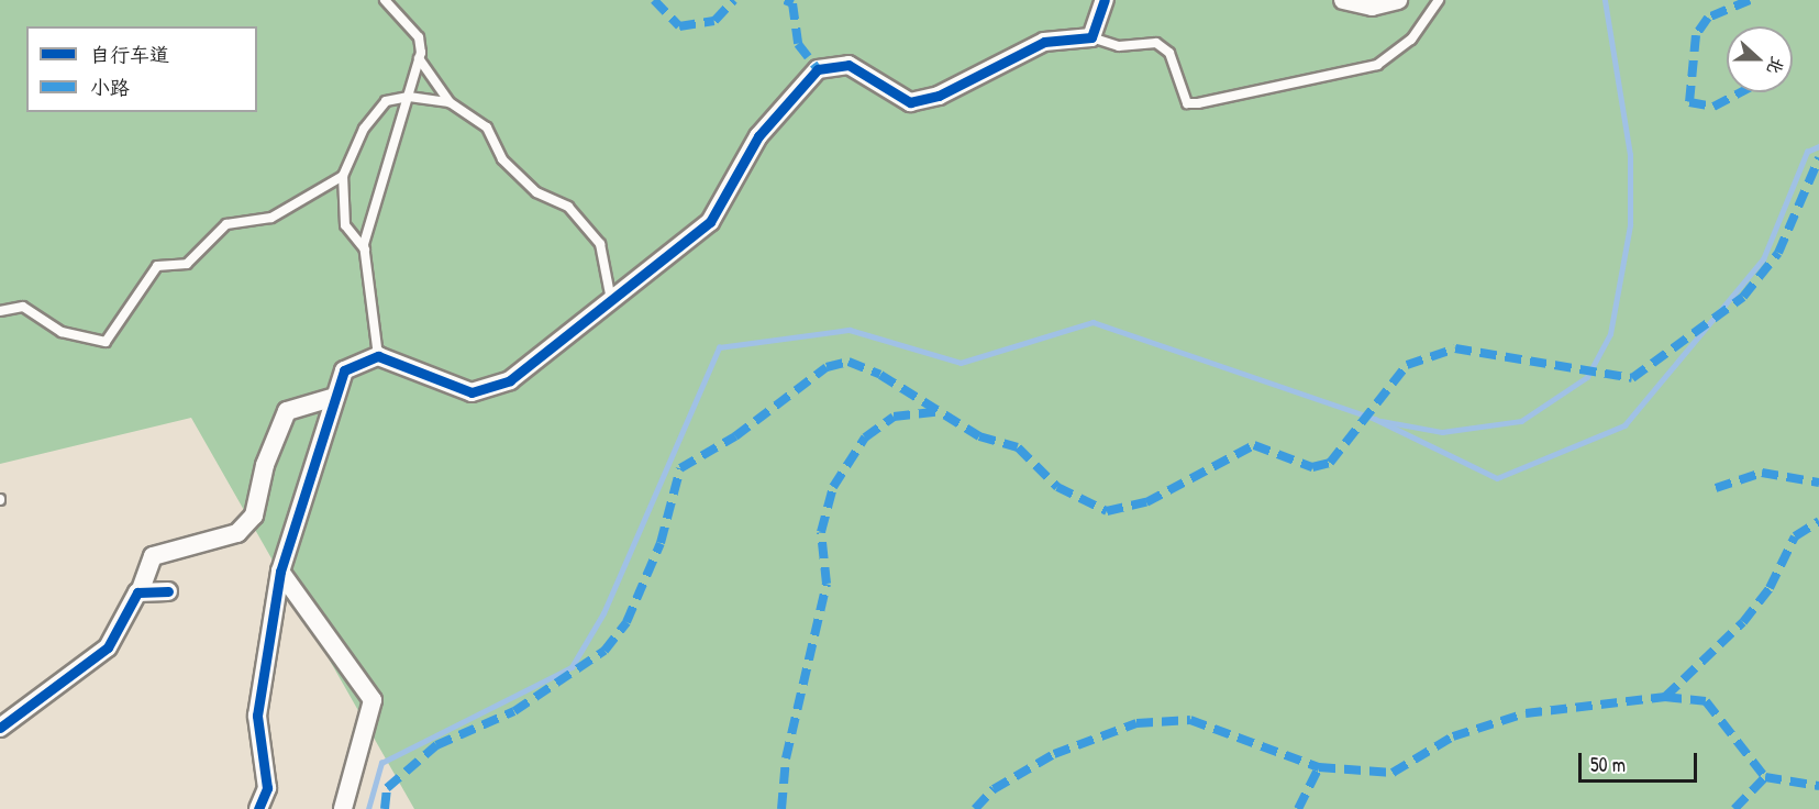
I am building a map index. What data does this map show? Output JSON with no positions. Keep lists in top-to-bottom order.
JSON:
{
  "legend": ["自行车道", "小路"],
  "scale_bar": "50 m",
  "north": "right"
}
